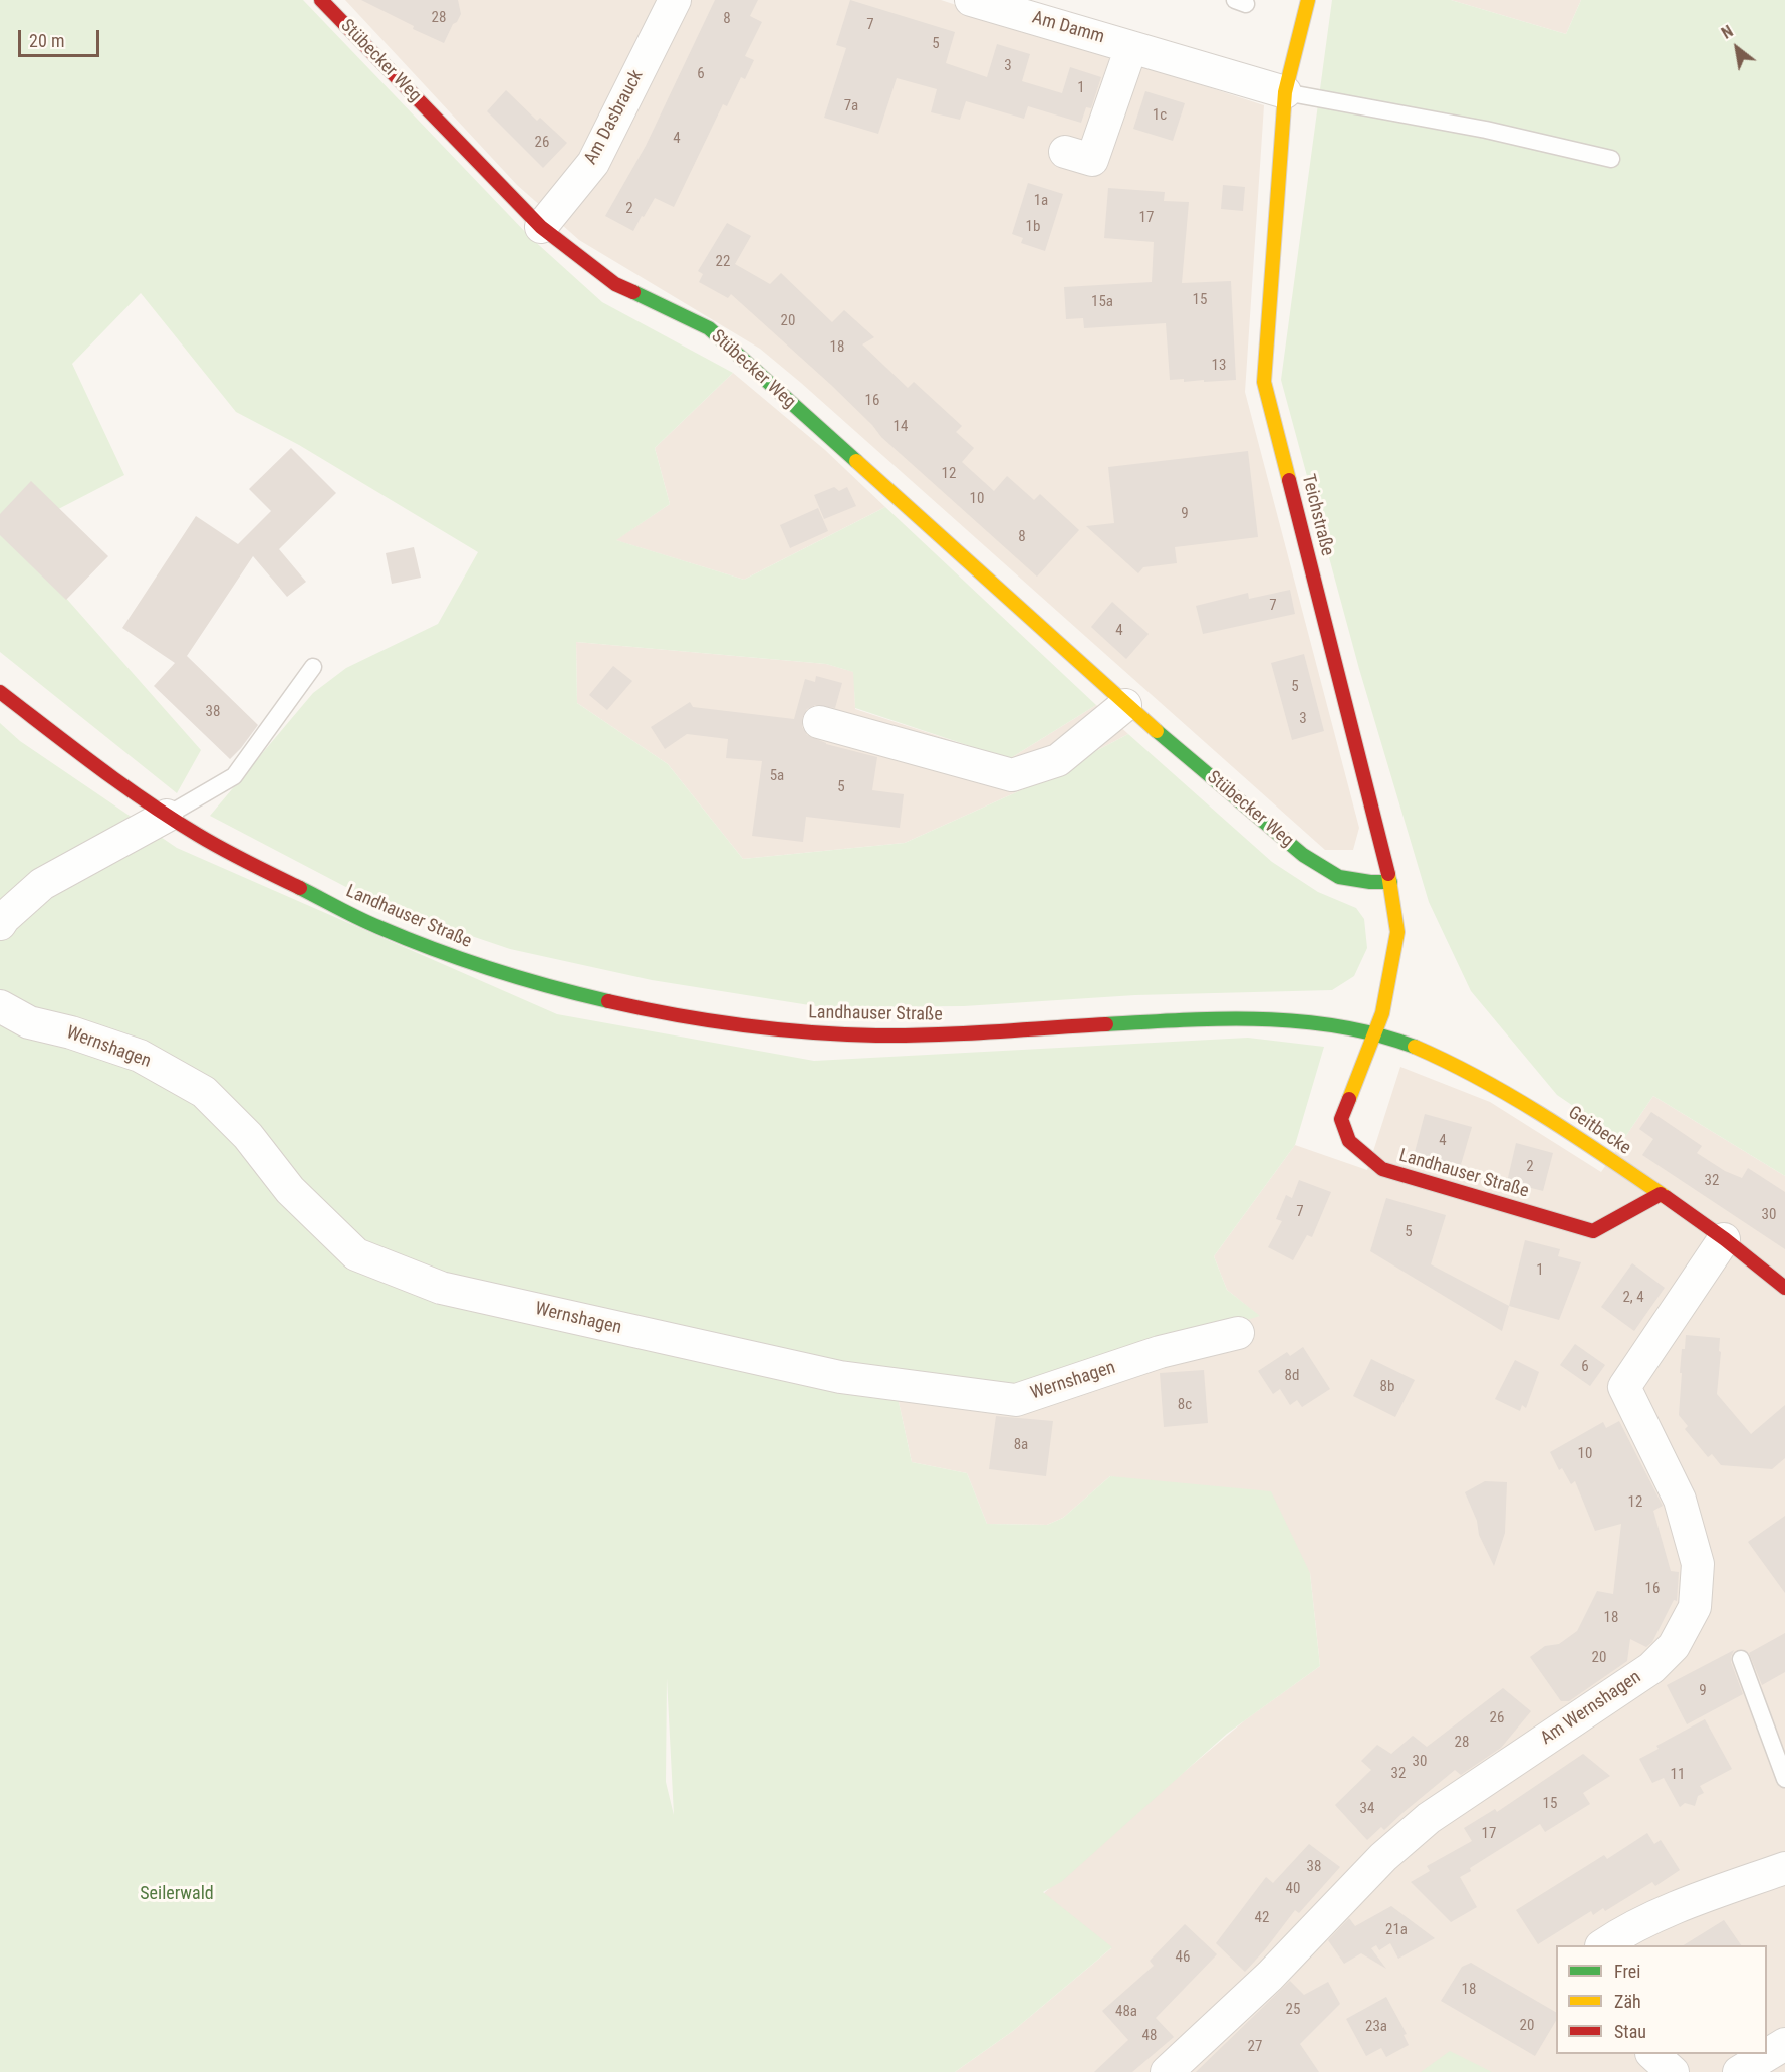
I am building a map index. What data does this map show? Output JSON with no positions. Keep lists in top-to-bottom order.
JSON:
{
  "streets": {
    "street": [
      "Am Damm",
      "Stübecker Weg",
      "Am Dasbrauck",
      "Teichstraße",
      "Landhauser Straße",
      "Wernshagen",
      "Geitbecke",
      "Am Wernshagen"
    ]
  },
  "crossings": [
    ["Am Damm", "Teichstraße"],
    ["Stübecker Weg", "Am Dasbrauck"],
    ["Stübecker Weg", "Teichstraße"],
    ["Teichstraße", "Landhauser Straße"],
    ["Teichstraße", "Geitbecke"],
    ["Landhauser Straße", "Geitbecke"],
    ["Geitbecke", "Am Wernshagen"]
  ],
  "parks": ["Seilerwald"],
  "house_numbers": [
    "28",
    "8",
    "7",
    "5",
    "3",
    "6",
    "1",
    "7a",
    "1c",
    "4",
    "26",
    "1a",
    "2",
    "17",
    "1b",
    "22",
    "15",
    "15a",
    "20",
    "18",
    "13",
    "16",
    "14",
    "12",
    "10",
    "9",
    "8",
    "7",
    "4",
    "5",
    "38",
    "3",
    "5a",
    "5",
    "4",
    "2",
    "32",
    "7",
    "30",
    "5",
    "1",
    "2, 4",
    "6",
    "8d",
    "8b",
    "8c",
    "8a",
    "10",
    "12",
    "16",
    "18",
    "20",
    "9",
    "26",
    "28",
    "30",
    "32",
    "11",
    "15",
    "34",
    "17",
    "38",
    "40",
    "42",
    "21a",
    "46",
    "18",
    "25",
    "48a",
    "20",
    "23a",
    "48",
    "27"
  ],
  "legend": ["Frei", "Zäh", "Stau"],
  "scale_bar": "20 m",
  "north": "top left"
}
